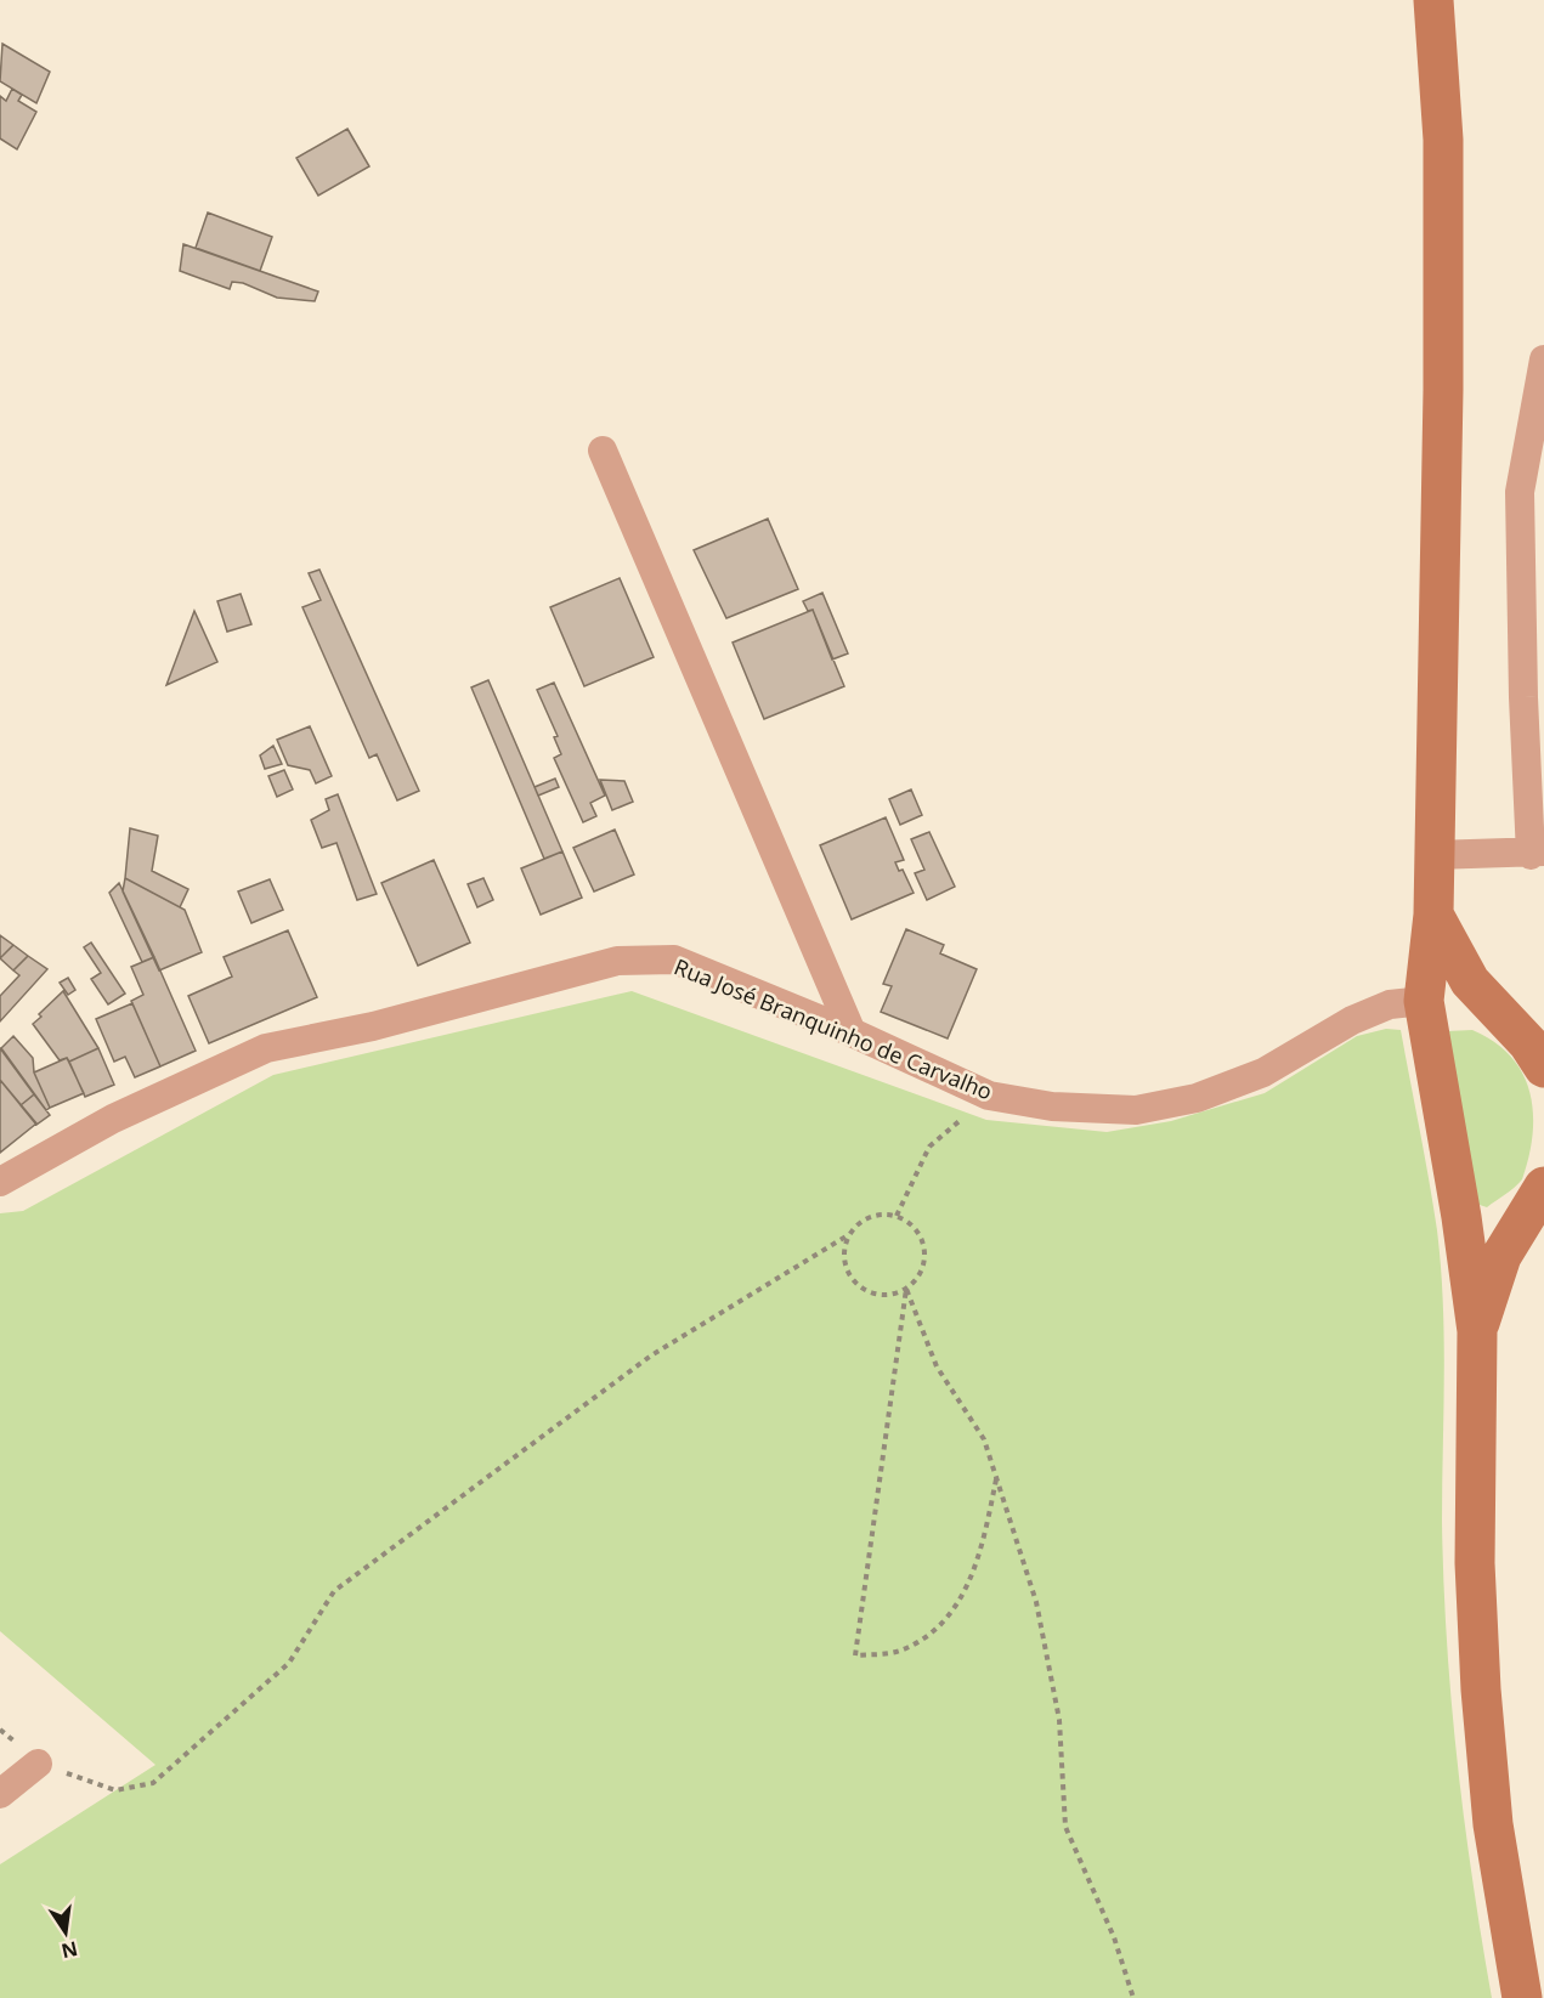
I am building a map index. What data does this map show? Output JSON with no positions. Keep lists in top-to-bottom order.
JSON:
{
  "streets": {
    "street": ["Rua José Branquinho de Carvalho"]
  },
  "north": "bottom"
}
